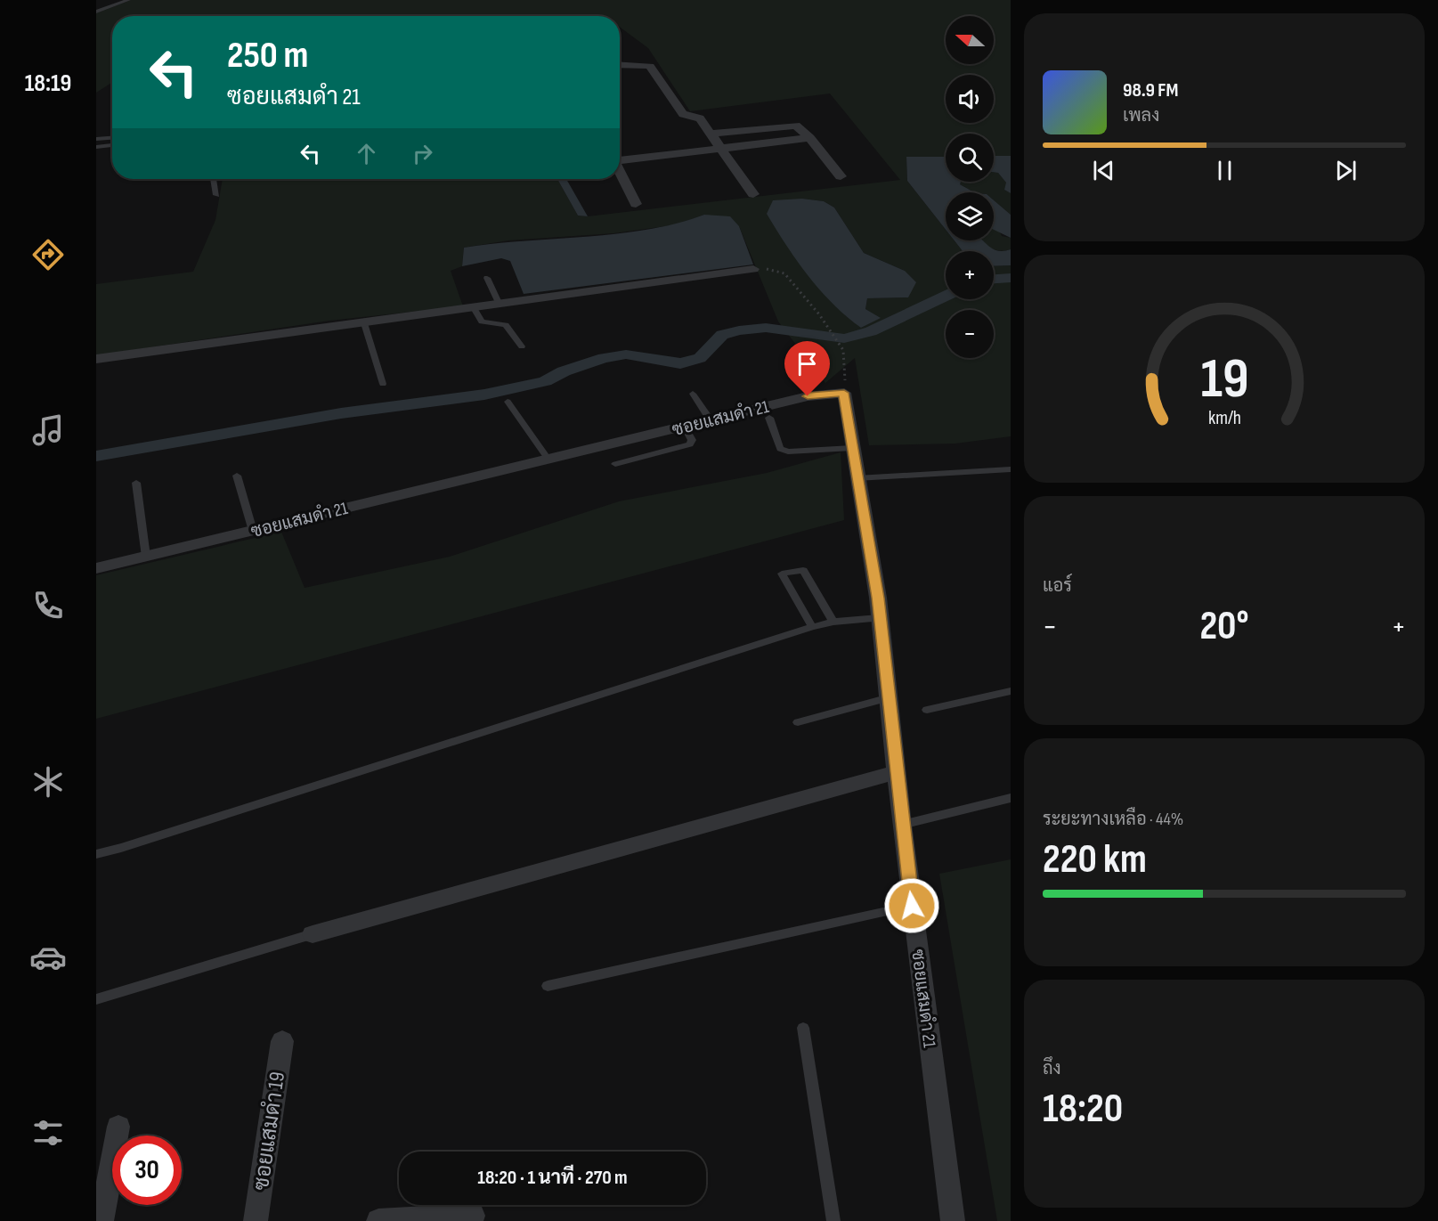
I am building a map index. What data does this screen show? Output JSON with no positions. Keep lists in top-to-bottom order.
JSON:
{
  "streets": {
    "street": ["ซอยแสมดำ 21", "ซอยแสมดำ 19"]
  },
  "north": "left",
  "page": {
    "tabs": "18:19",
    "map_buttons": ["+", "−"],
    "turn": ["250 m", "ซอยแสมดำ 21"],
    "song": ["98.9 FM", "เพลง"],
    "tile": [
      "แอร์",
      ["ระยะทางเหลือ · 44%", "220 km"],
      ["ถึง", "18:20"]
    ],
    "heat": ["−", "20°", "+"],
    "limit": "30",
    "trip": "18:20 · 1 นาที · 270 m",
    "gauge": ["19", "km/h"]
  }
}
